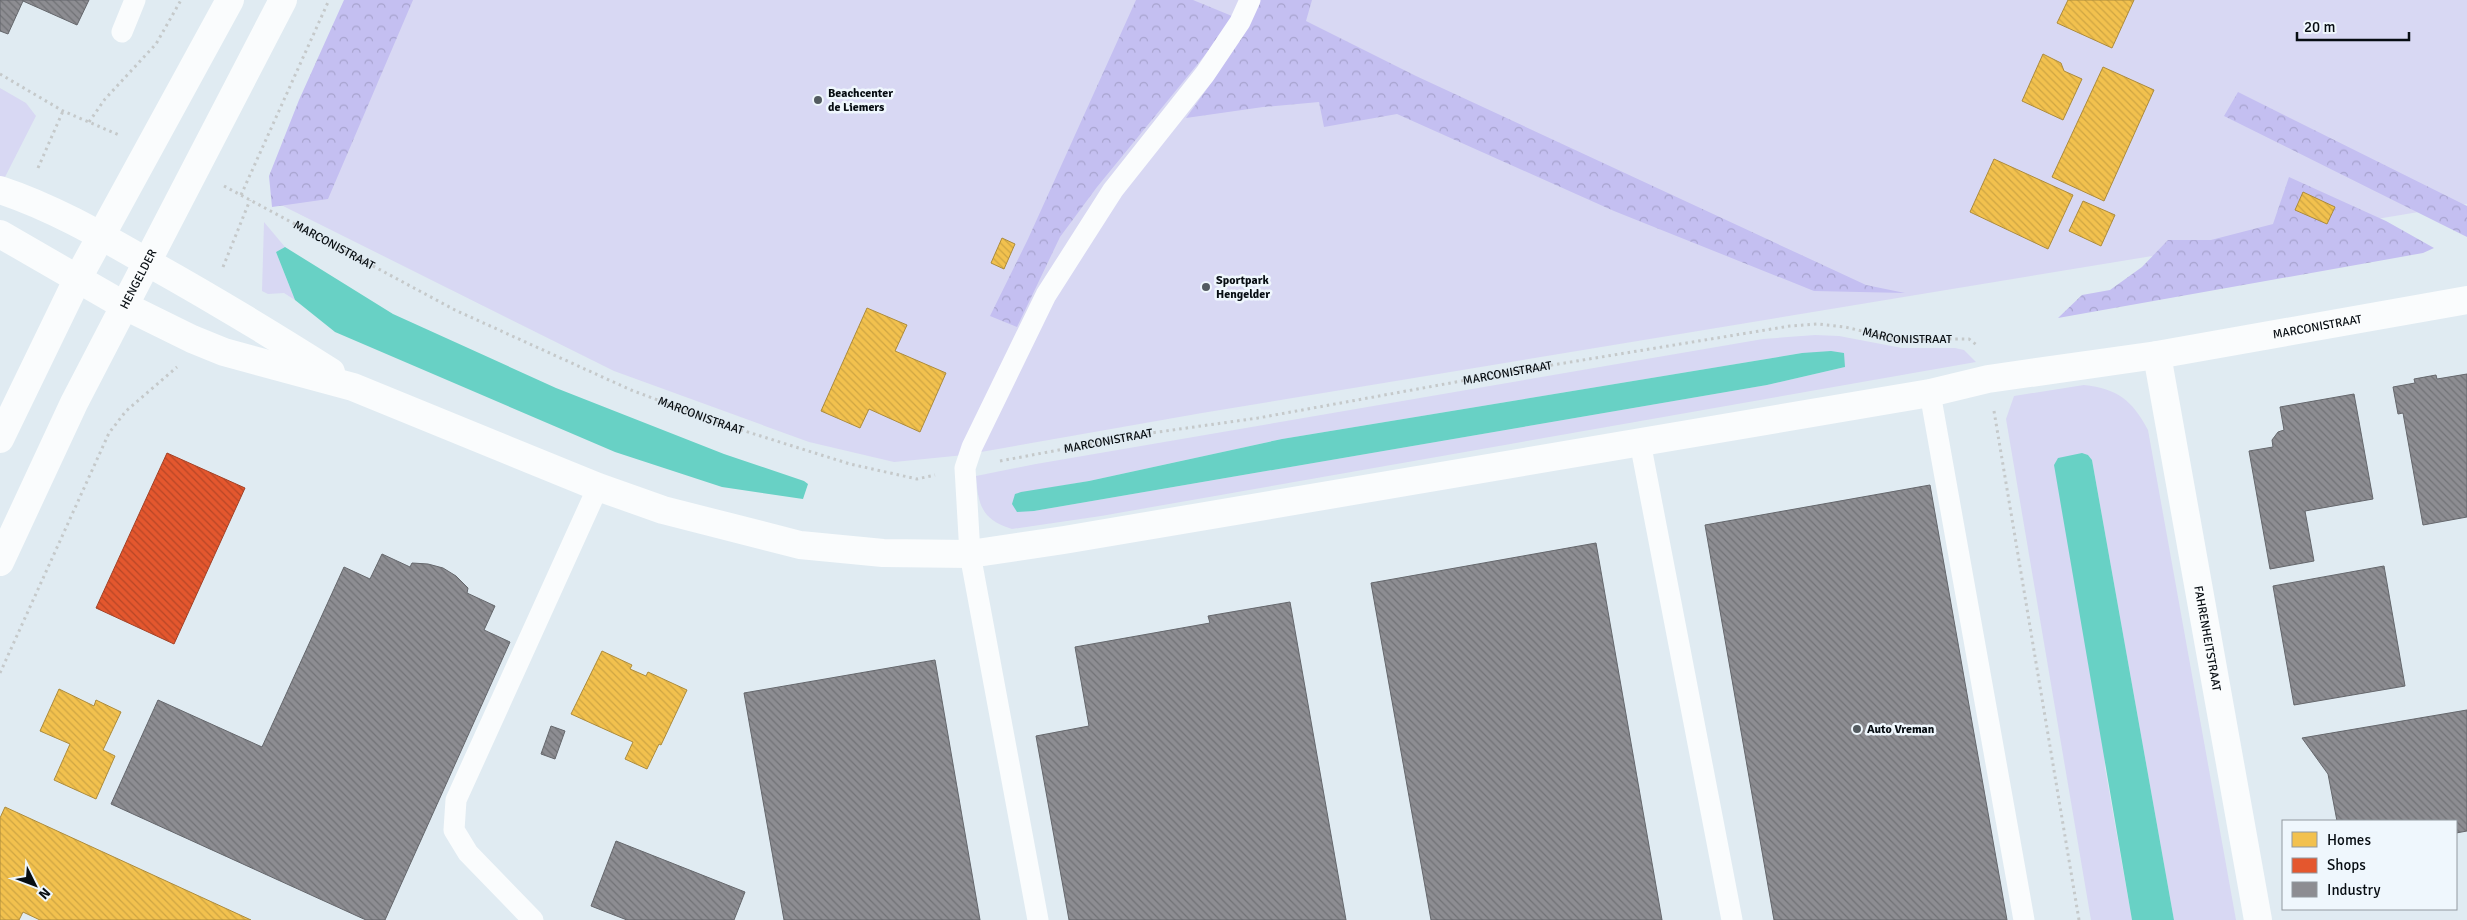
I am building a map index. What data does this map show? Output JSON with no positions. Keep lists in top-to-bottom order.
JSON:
{
  "streets": {
    "street": ["MARCONISTRAAT", "HENGELDER", "FAHRENHEITSTRAAT"]
  },
  "crossings": [
    ["MARCONISTRAAT", "HENGELDER"],
    ["MARCONISTRAAT", "FAHRENHEITSTRAAT"]
  ],
  "places": ["Beachcenter de Liemers", "Sportpark Hengelder", "Auto Vreman"],
  "legend": ["Homes", "Shops", "Industry"],
  "scale_bar": "20 m",
  "north": "bottom right"
}
